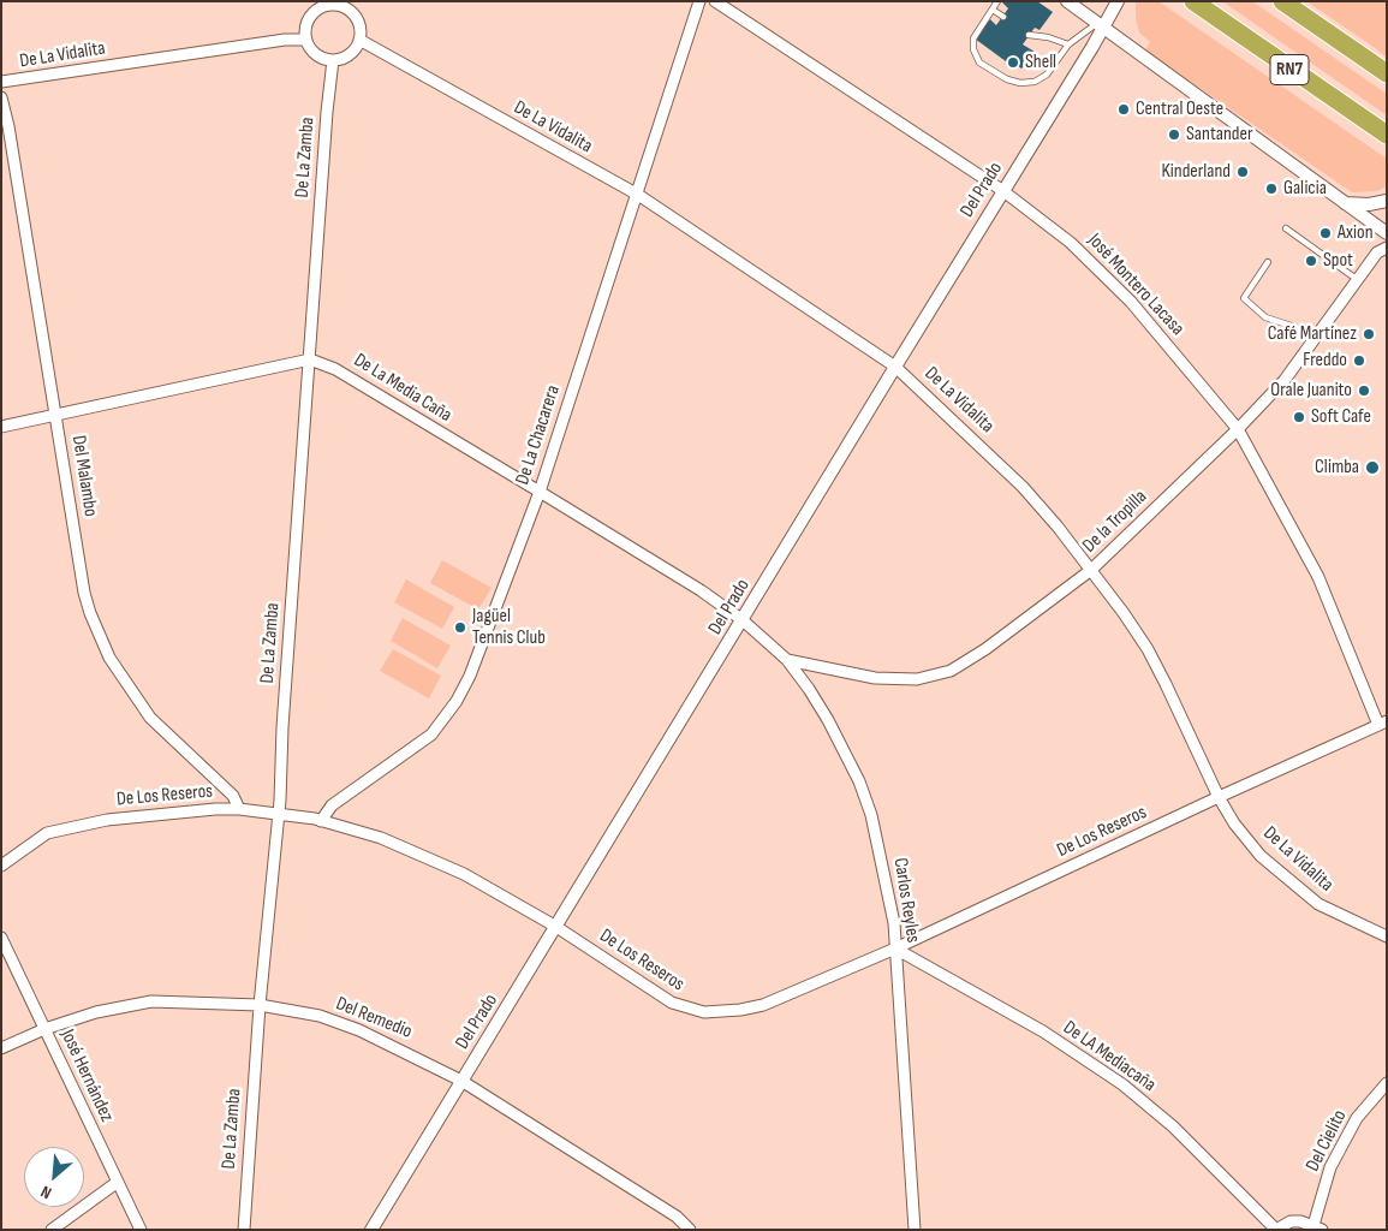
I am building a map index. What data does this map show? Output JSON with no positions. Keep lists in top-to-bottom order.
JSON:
{
  "streets": {
    "highway": ["RN7"],
    "street": [
      "De La Vidalita",
      "De La Zamba",
      "Del Prado",
      "José Montero Lacasa",
      "De La Media Caña",
      "De La Chacarera",
      "Del Malambo",
      "De la Tropilla",
      "De Los Reseros",
      "Carlos Reyles",
      "Del Remedio",
      "De LA Mediacaña",
      "José Hernández",
      "Del Cielito"
    ]
  },
  "crossings": [
    ["De La Vidalita", "De La Zamba"],
    ["De La Vidalita", "Del Prado"],
    ["De La Vidalita", "De La Chacarera"],
    ["De La Vidalita", "De la Tropilla"],
    ["De La Vidalita", "De Los Reseros"],
    ["De La Zamba", "De La Media Caña"],
    ["De La Zamba", "De Los Reseros"],
    ["De La Zamba", "Del Remedio"],
    ["Del Prado", "José Montero Lacasa"],
    ["Del Prado", "De La Media Caña"],
    ["Del Prado", "De Los Reseros"],
    ["Del Prado", "Carlos Reyles"],
    ["Del Prado", "Del Remedio"],
    ["José Montero Lacasa", "De la Tropilla"],
    ["José Montero Lacasa", "De Los Reseros"],
    ["De La Media Caña", "De La Chacarera"],
    ["De La Media Caña", "Carlos Reyles"],
    ["De La Chacarera", "De Los Reseros"],
    ["Del Malambo", "De Los Reseros"],
    ["De la Tropilla", "Carlos Reyles"],
    ["De Los Reseros", "Carlos Reyles"],
    ["De Los Reseros", "De LA Mediacaña"],
    ["Carlos Reyles", "De LA Mediacaña"],
    ["Del Remedio", "José Hernández"]
  ],
  "places": [
    "Shell",
    "Central Oeste",
    "Santander",
    "Kinderland",
    "Galicia",
    "Axion",
    "Spot",
    "Café Martínez",
    "Freddo",
    "Orale Juanito",
    "Soft Cafe",
    "Climba",
    "Jagüel Tennis Club"
  ],
  "north": "bottom left"
}
